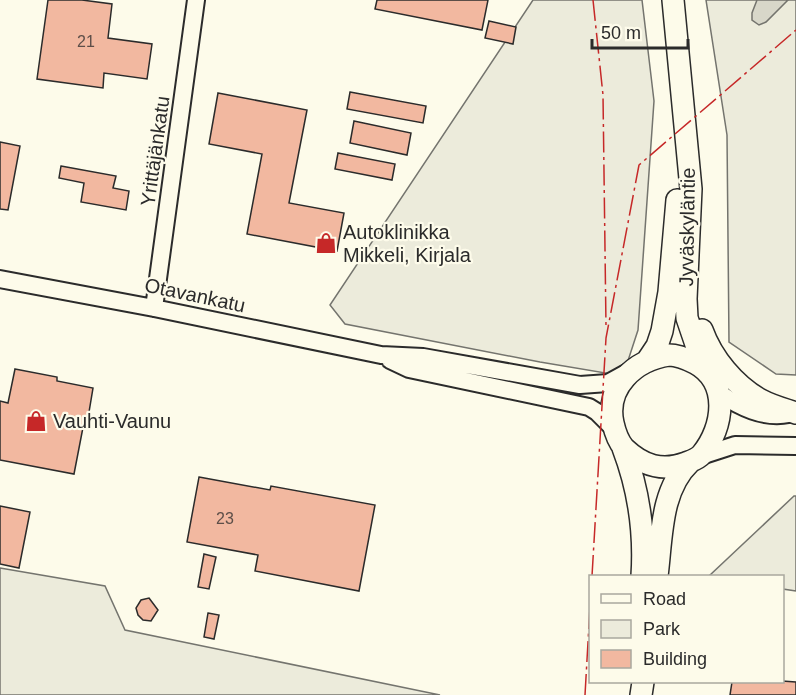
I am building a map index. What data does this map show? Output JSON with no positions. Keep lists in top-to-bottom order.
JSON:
{
  "streets": {
    "highway": ["Jyväskyläntie"],
    "main road": ["Yrittäjänkatu", "Otavankatu"]
  },
  "crossings": [
    ["Yrittäjänkatu", "Otavankatu"],
    ["Jyväskyläntie", "Otavankatu"]
  ],
  "places": {
    "shop": ["Autoklinikka Mikkeli, Kirjala", "Vauhti-Vaunu"]
  },
  "house_numbers": ["21", "23"],
  "legend": ["Road", "Park", "Building"],
  "scale_bar": "50 m"
}
